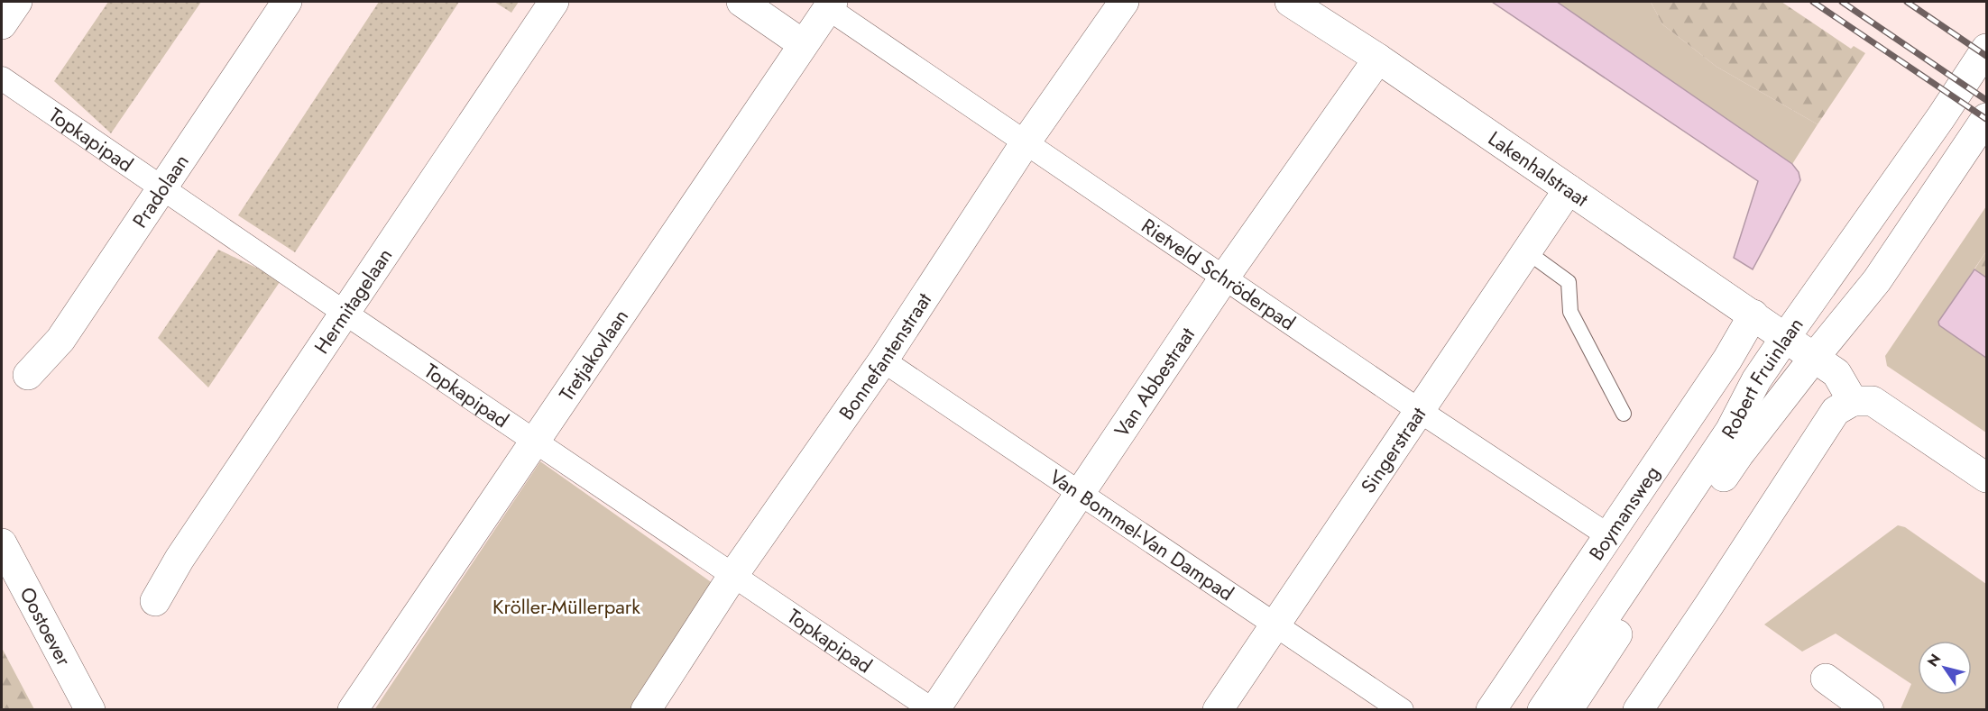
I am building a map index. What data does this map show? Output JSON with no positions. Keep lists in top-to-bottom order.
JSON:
{
  "streets": {
    "street": [
      "Topkapipad",
      "Lakenhalstraat",
      "Pradolaan",
      "Rietveld Schröderpad",
      "Hermitagelaan",
      "Tretjakovlaan",
      "Bonnefantenstraat",
      "Robert Fruinlaan",
      "Van Abbestraat",
      "Singerstraat",
      "Boymansweg",
      "Van Bommel-Van Dampad",
      "Oostoever"
    ]
  },
  "crossings": [
    ["Topkapipad", "Pradolaan"],
    ["Topkapipad", "Hermitagelaan"],
    ["Topkapipad", "Tretjakovlaan"],
    ["Topkapipad", "Bonnefantenstraat"],
    ["Topkapipad", "Van Abbestraat"],
    ["Lakenhalstraat", "Robert Fruinlaan"],
    ["Lakenhalstraat", "Van Abbestraat"],
    ["Lakenhalstraat", "Singerstraat"],
    ["Lakenhalstraat", "Boymansweg"],
    ["Rietveld Schröderpad", "Tretjakovlaan"],
    ["Rietveld Schröderpad", "Bonnefantenstraat"],
    ["Rietveld Schröderpad", "Van Abbestraat"],
    ["Rietveld Schröderpad", "Singerstraat"],
    ["Rietveld Schröderpad", "Boymansweg"],
    ["Bonnefantenstraat", "Van Bommel-Van Dampad"],
    ["Van Abbestraat", "Van Bommel-Van Dampad"],
    ["Singerstraat", "Van Bommel-Van Dampad"]
  ],
  "parks": ["Kröller-Müllerpark"],
  "north": "top left"
}
